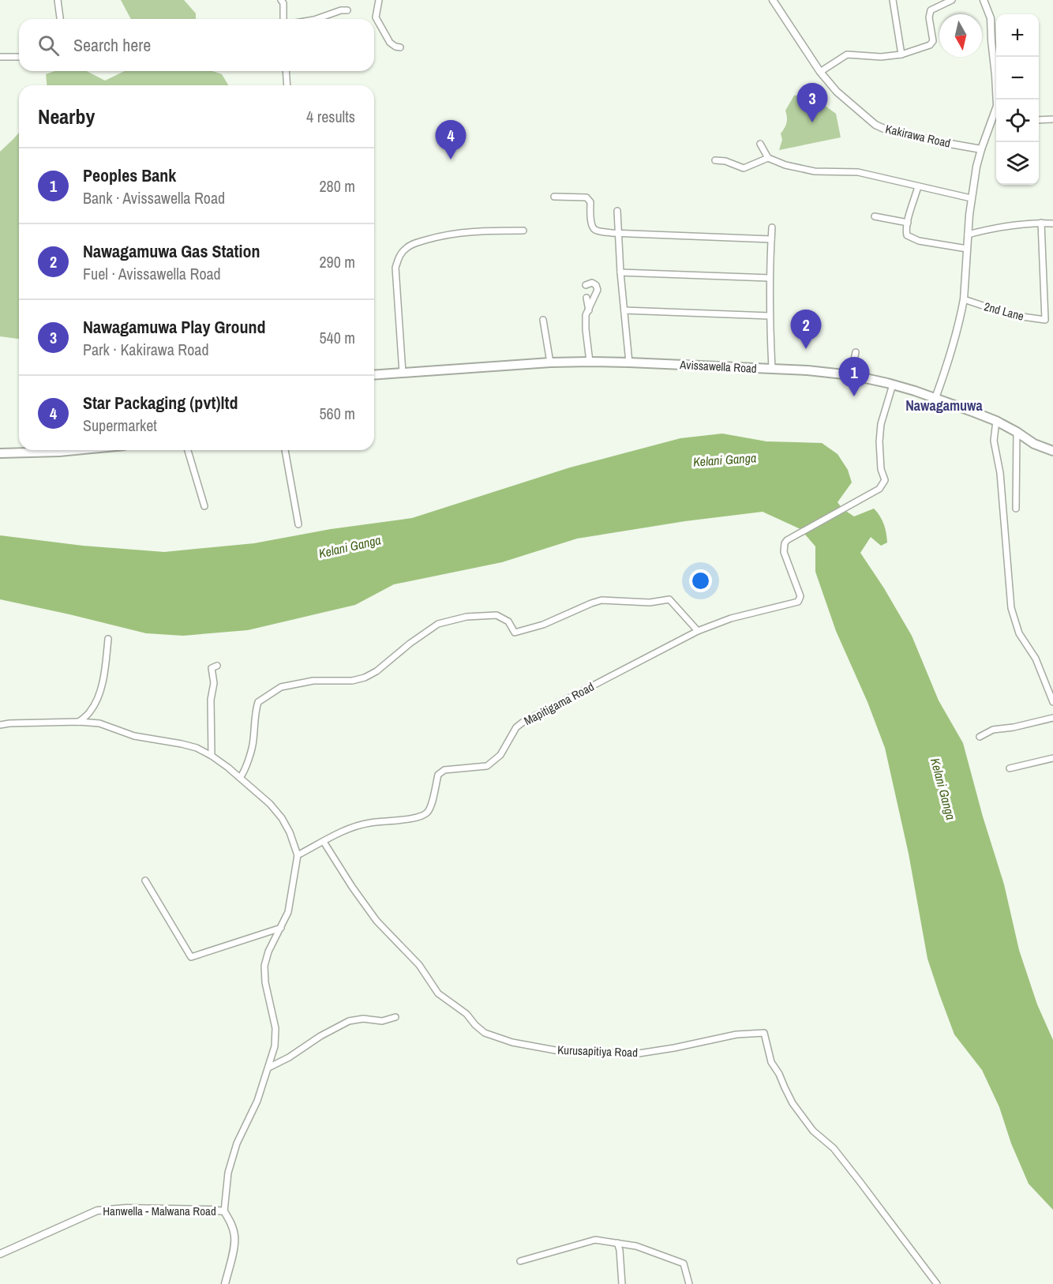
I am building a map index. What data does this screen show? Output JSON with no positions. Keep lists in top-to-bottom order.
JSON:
{
  "streets": {
    "main road": ["Avissawella Road"],
    "street": [
      "Kakirawa Road",
      "2nd Lane",
      "Mapitigama Road",
      "Kurusapitiya Road",
      "Hanwella - Malwana Road"
    ]
  },
  "crossings": [
    ["Avissawella Road", "Mapitigama Road"],
    ["Mapitigama Road", "Kurusapitiya Road"]
  ],
  "districts": ["Nawagamuwa"],
  "water": ["Kelani Ganga"],
  "north": "bottom",
  "page": {
    "map_buttons": ["+", "−"],
    "search": "Search here",
    "pins": [
      "3",
      "4",
      "2",
      "1"
    ],
    "heading": ["Nearby", "4 results"],
    "list": [
      {
        "mark": "1",
        "name": "Peoples Bank",
        "note": "Bank · Avissawella Road",
        "value": "280 m"
      },
      {
        "mark": "2",
        "name": "Nawagamuwa Gas Station",
        "note": "Fuel · Avissawella Road",
        "value": "290 m"
      },
      {
        "mark": "3",
        "name": "Nawagamuwa Play Ground",
        "note": "Park · Kakirawa Road",
        "value": "540 m"
      },
      {
        "mark": "4",
        "name": "Star Packaging (pvt)ltd",
        "note": "Supermarket",
        "value": "560 m"
      }
    ]
  }
}
